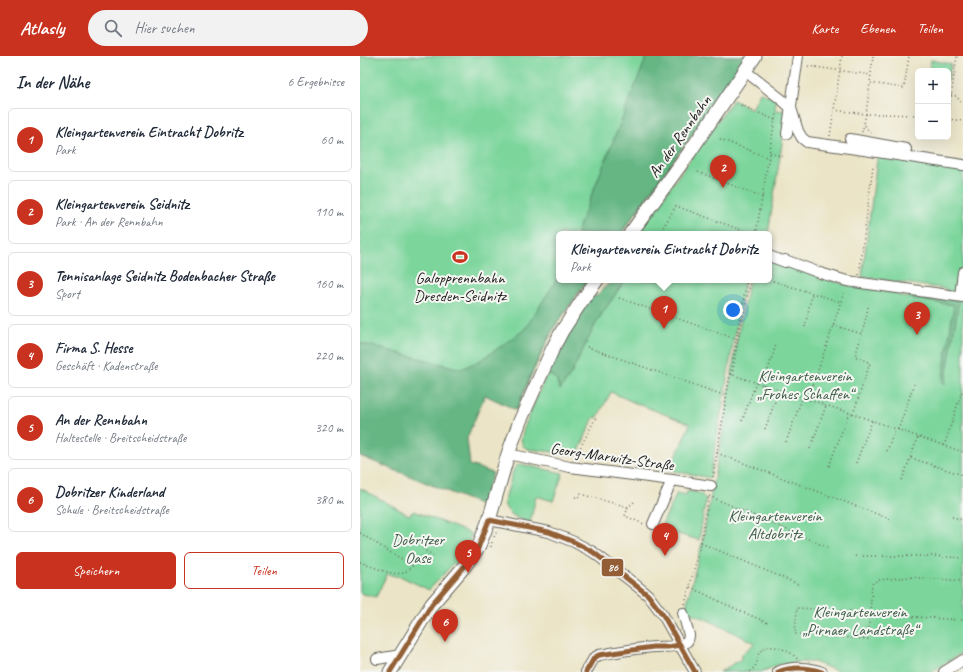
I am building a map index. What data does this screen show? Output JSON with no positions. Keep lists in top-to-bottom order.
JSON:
{
  "streets": {
    "main road": ["An der Rennbahn"],
    "street": ["Georg-Marwitz-Straße"]
  },
  "parks": [
    "Kleingartenverein „Frohes Schaffen“",
    "Kleingartenverein Altdobritz",
    "Dobritzer Oase",
    "Kleingartenverein „Pirnaer Landstraße“"
  ],
  "places": {
    "sports": ["Galopprennbahn Dresden-Seidnitz"]
  },
  "lines": ["transit line 86"],
  "page": {
    "header": "Atlasly",
    "search": "Hier suchen",
    "nav": ["Karte", "Ebenen", "Teilen"],
    "heading": ["In der Nähe", "6 Ergebnisse"],
    "map_buttons": ["+", "−"],
    "list": [
      {
        "mark": "1",
        "name": "Kleingartenverein Eintracht Dobritz",
        "note": "Park",
        "value": "60 m"
      },
      {
        "mark": "2",
        "name": "Kleingartenverein Seidnitz",
        "note": "Park · An der Rennbahn",
        "value": "110 m"
      },
      {
        "mark": "3",
        "name": "Tennisanlage Seidnitz Bodenbacher Straße",
        "note": "Sport",
        "value": "160 m"
      },
      {
        "mark": "4",
        "name": "Firma S. Hesse",
        "note": "Geschäft · Kadenstraße",
        "value": "220 m"
      },
      {
        "mark": "5",
        "name": "An der Rennbahn",
        "note": "Haltestelle · Breitscheidstraße",
        "value": "320 m"
      },
      {
        "mark": "6",
        "name": "Dobritzer Kinderland",
        "note": "Schule · Breitscheidstraße",
        "value": "380 m"
      }
    ],
    "pins": [
      "2",
      "1",
      "3",
      "4",
      "5",
      "6"
    ],
    "popup": ["Kleingartenverein Eintracht Dobritz", "Park"],
    "buttons": ["Speichern", "Teilen"]
  }
}
